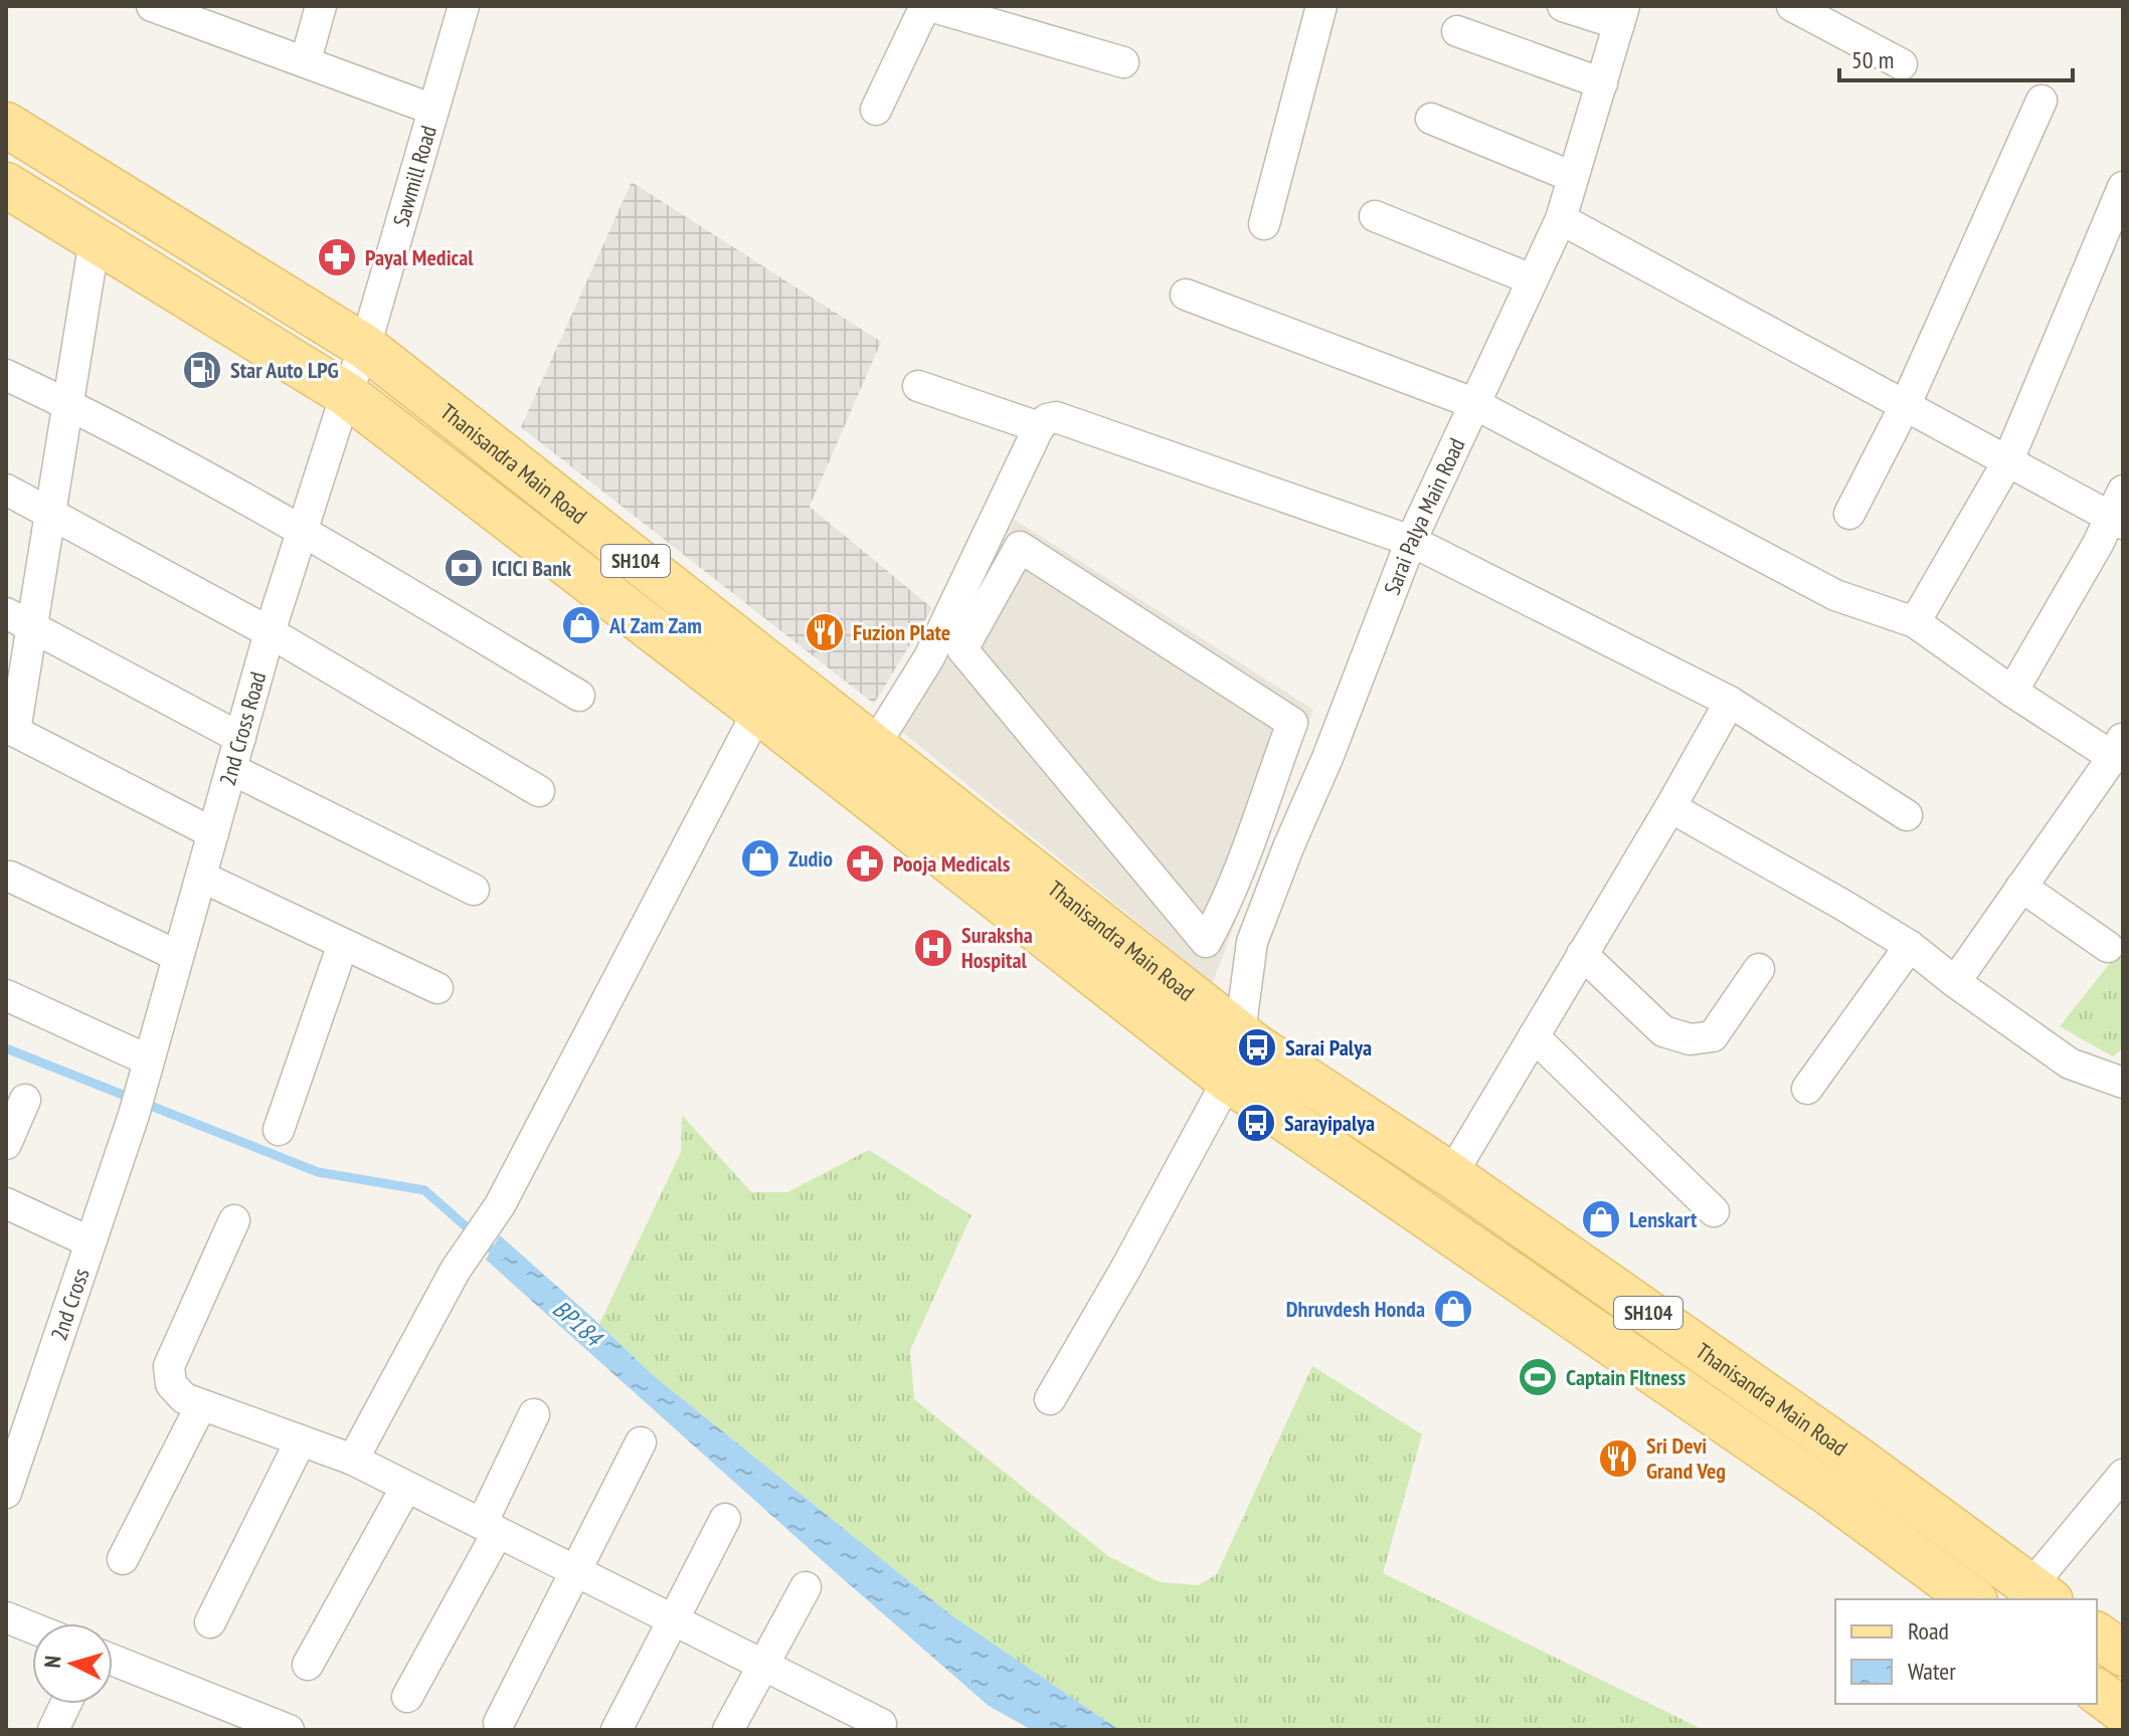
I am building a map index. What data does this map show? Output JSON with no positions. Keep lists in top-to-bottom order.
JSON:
{
  "streets": {
    "main road": ["Thanisandra Main Road", "SH104"],
    "street": [
      "Sawmill Road",
      "Sarai Palya Main Road",
      "2nd Cross Road",
      "2nd Cross"
    ]
  },
  "crossings": [
    ["Sawmill Road", "Thanisandra Main Road"],
    ["Sawmill Road", "2nd Cross Road"],
    ["Thanisandra Main Road", "Sarai Palya Main Road"],
    ["Thanisandra Main Road", "2nd Cross Road"],
    ["2nd Cross Road", "2nd Cross"]
  ],
  "water": ["BP184"],
  "places": {
    "pharmacy": ["Payal Medical", "Pooja Medicals"],
    "fuel station": ["Star Auto LPG"],
    "bank": ["ICICI Bank"],
    "shop": [
      "Al Zam Zam",
      "Zudio",
      "Lenskart",
      "Dhruvdesh Honda"
    ],
    "restaurant": ["Fuzion Plate", "Sri Devi Grand Veg"],
    "hospital": ["Suraksha Hospital"],
    "bus stop": ["Sarai Palya", "Sarayipalya"],
    "sports": ["Captain FItness"]
  },
  "legend": ["Road", "Water"],
  "scale_bar": "50 m",
  "north": "left"
}
